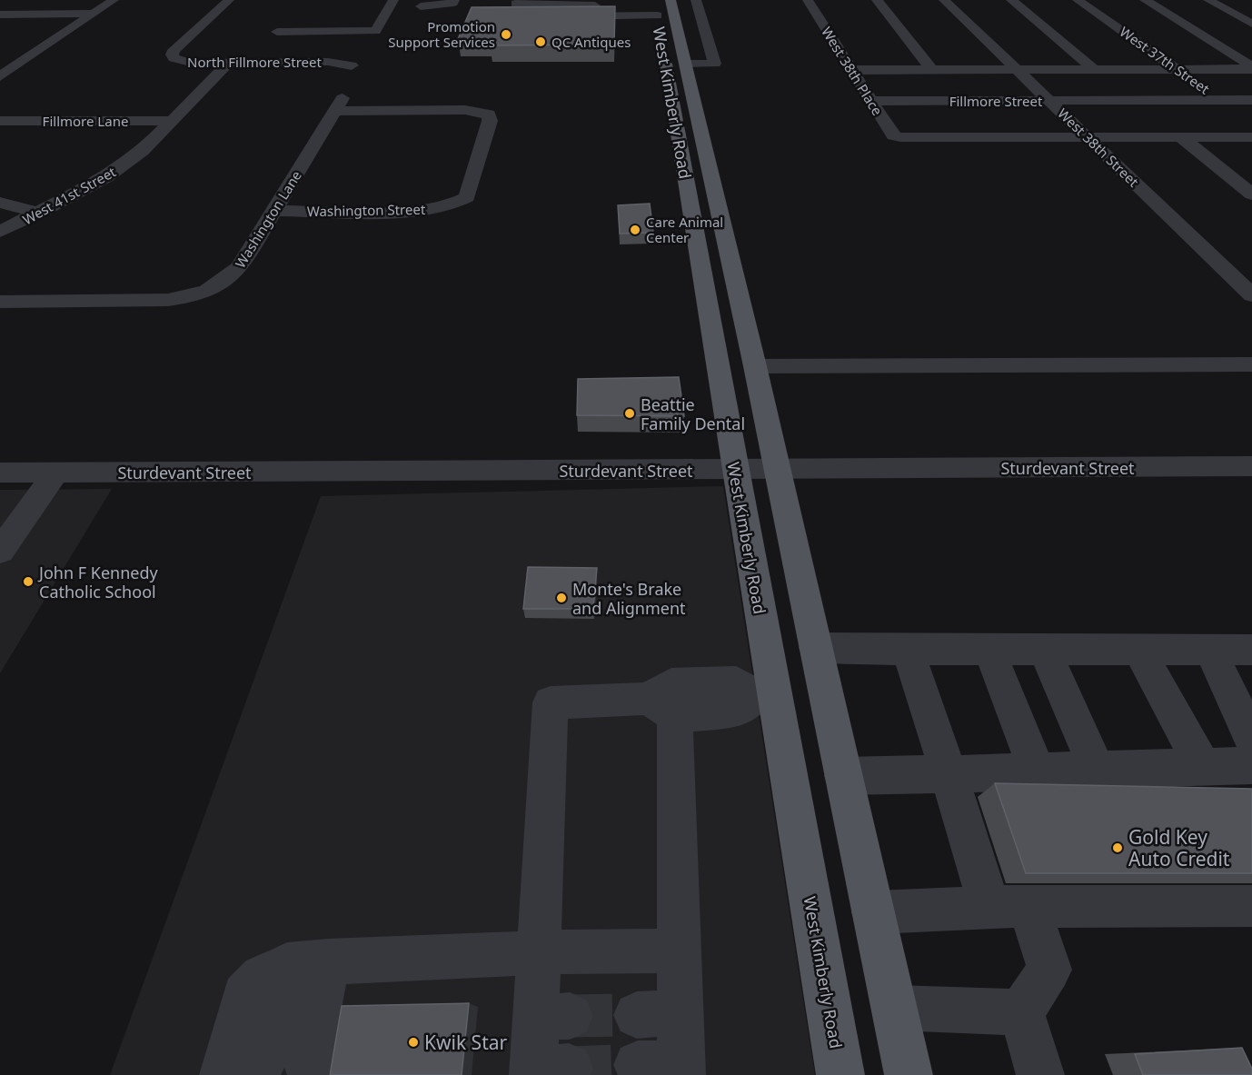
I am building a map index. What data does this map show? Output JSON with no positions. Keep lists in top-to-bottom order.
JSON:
{
  "streets": {
    "main road": ["West Kimberly Road"],
    "street": [
      "West 37th Street",
      "North Fillmore Street",
      "West 38th Place",
      "Fillmore Street",
      "Fillmore Lane",
      "West 38th Street",
      "West 41st Street",
      "Washington Street",
      "Washington Lane",
      "Sturdevant Street"
    ]
  },
  "crossings": [
    ["West 37th Street", "Fillmore Street"],
    ["North Fillmore Street", "West 41st Street"],
    ["West 38th Place", "Fillmore Street"],
    ["West 38th Place", "West 38th Street"],
    ["Fillmore Street", "West 38th Street"],
    ["West Kimberly Road", "Sturdevant Street"],
    ["Fillmore Lane", "West 41st Street"],
    ["Washington Street", "Washington Lane"]
  ],
  "places": [
    "Promotion Support Services",
    "QC Antiques",
    "Care Animal Center",
    "Beattie Family Dental",
    "John F Kennedy Catholic School",
    "Monte's Brake and Alignment",
    "Gold Key Auto Credit",
    "Kwik Star"
  ]
}
